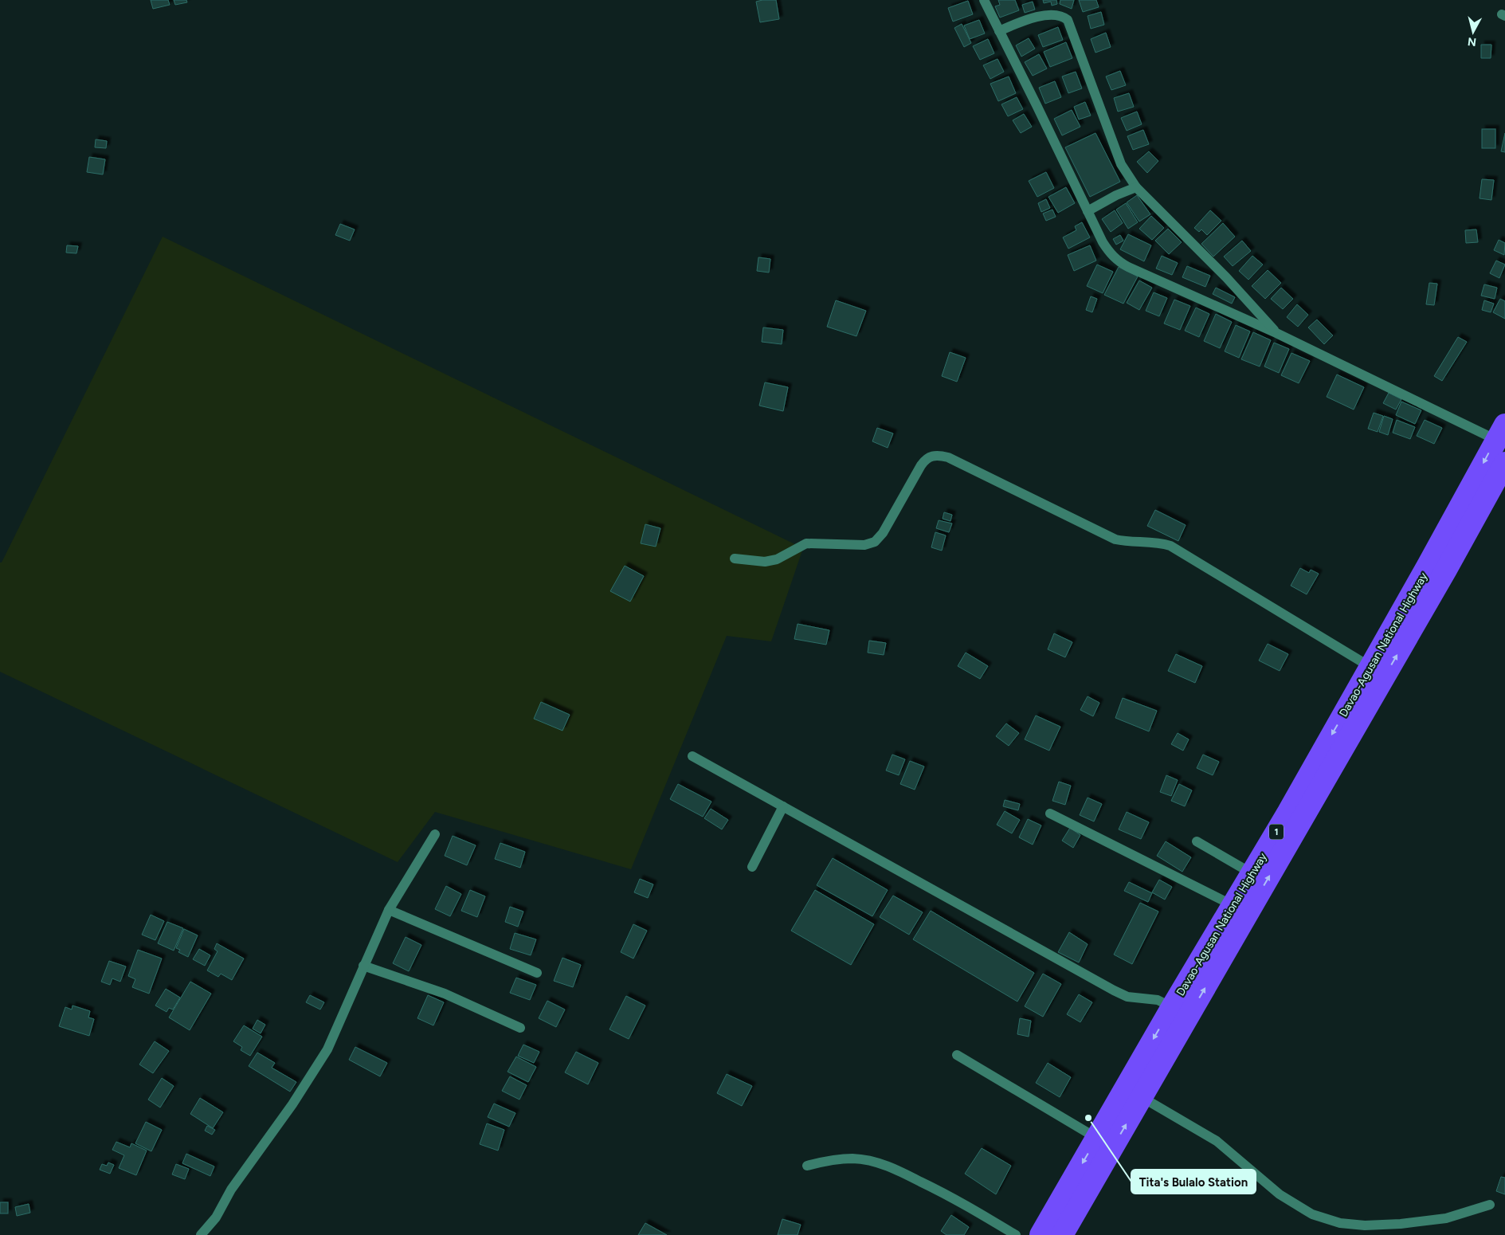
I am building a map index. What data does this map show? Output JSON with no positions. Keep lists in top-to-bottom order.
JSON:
{
  "streets": {
    "highway": ["Davao-Agusan National Highway", "1"]
  },
  "places": ["Tita's Bulalo Station"],
  "north": "bottom"
}
